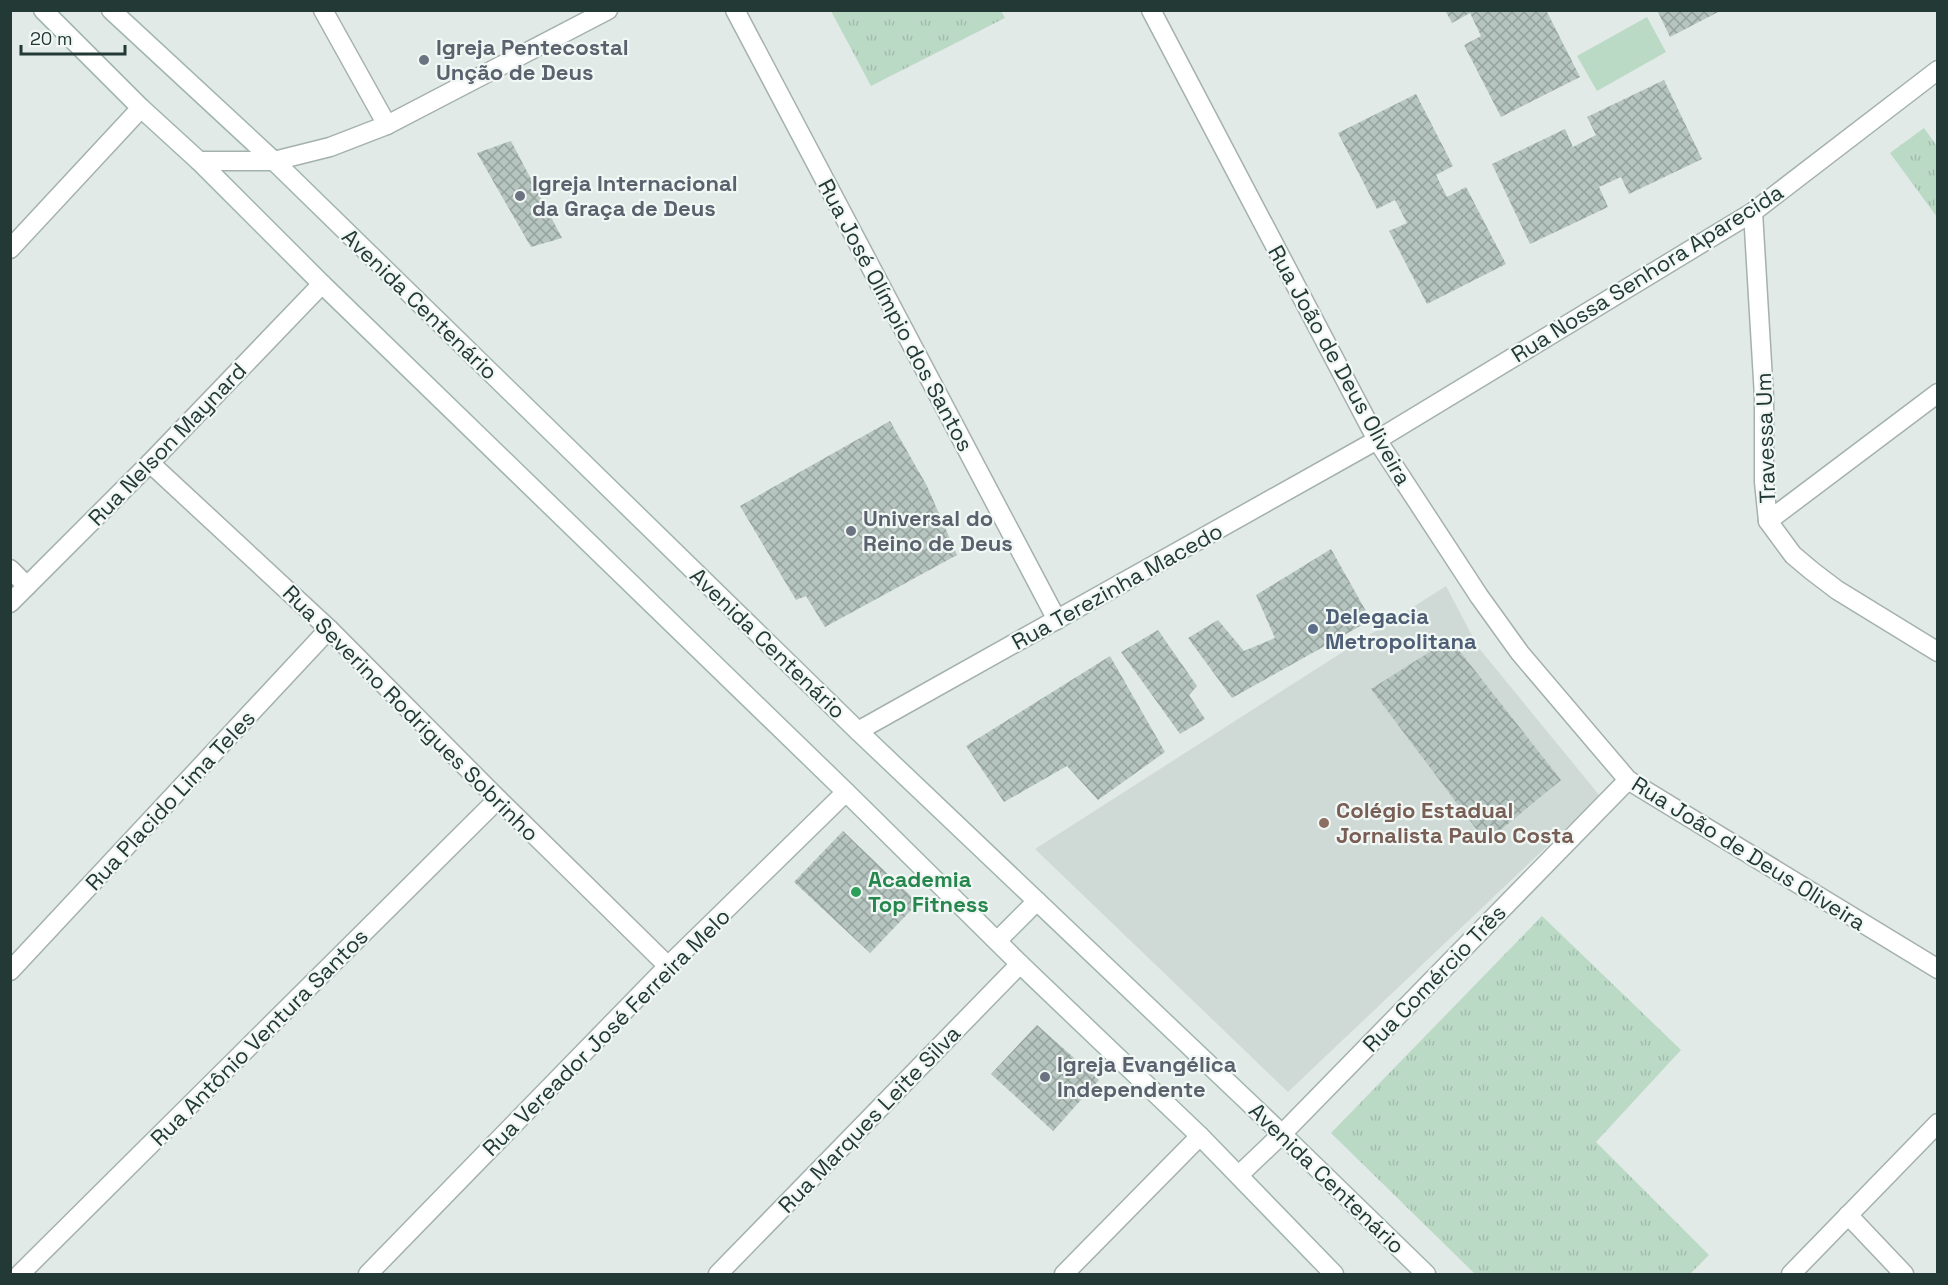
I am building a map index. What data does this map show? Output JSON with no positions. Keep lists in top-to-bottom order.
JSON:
{
  "streets": {
    "street": [
      "Rua Nossa Senhora Aparecida",
      "Avenida Centenário",
      "Rua José Olímpio dos Santos",
      "Rua João de Deus Oliveira",
      "Travessa Um",
      "Rua Nelson Maynard",
      "Rua Terezinha Macedo",
      "Rua Severino Rodrigues Sobrinho",
      "Rua Placido Lima Teles",
      "Rua Comércio Três",
      "Rua Vereador José Ferreira Melo",
      "Rua Antônio Ventura Santos",
      "Rua Marques Leite Silva"
    ]
  },
  "crossings": [
    ["Rua Nossa Senhora Aparecida", "Rua João de Deus Oliveira"],
    ["Rua Nossa Senhora Aparecida", "Travessa Um"],
    ["Rua Nossa Senhora Aparecida", "Rua Terezinha Macedo"],
    ["Avenida Centenário", "Rua Terezinha Macedo"],
    ["Avenida Centenário", "Rua Comércio Três"],
    ["Rua José Olímpio dos Santos", "Rua Terezinha Macedo"],
    ["Rua João de Deus Oliveira", "Rua Terezinha Macedo"],
    ["Rua João de Deus Oliveira", "Rua Comércio Três"],
    ["Rua Nelson Maynard", "Rua Severino Rodrigues Sobrinho"],
    ["Rua Severino Rodrigues Sobrinho", "Rua Placido Lima Teles"],
    ["Rua Severino Rodrigues Sobrinho", "Rua Vereador José Ferreira Melo"],
    ["Rua Severino Rodrigues Sobrinho", "Rua Antônio Ventura Santos"]
  ],
  "places": [
    "Igreja Pentecostal Unção de Deus",
    "Igreja Internacional da Graça de Deus",
    "Universal do Reino de Deus",
    "Delegacia Metropolitana",
    "Colégio Estadual Jornalista Paulo Costa",
    "Academia Top Fitness",
    "Igreja Evangélica Independente"
  ],
  "scale_bar": "20 m"
}
